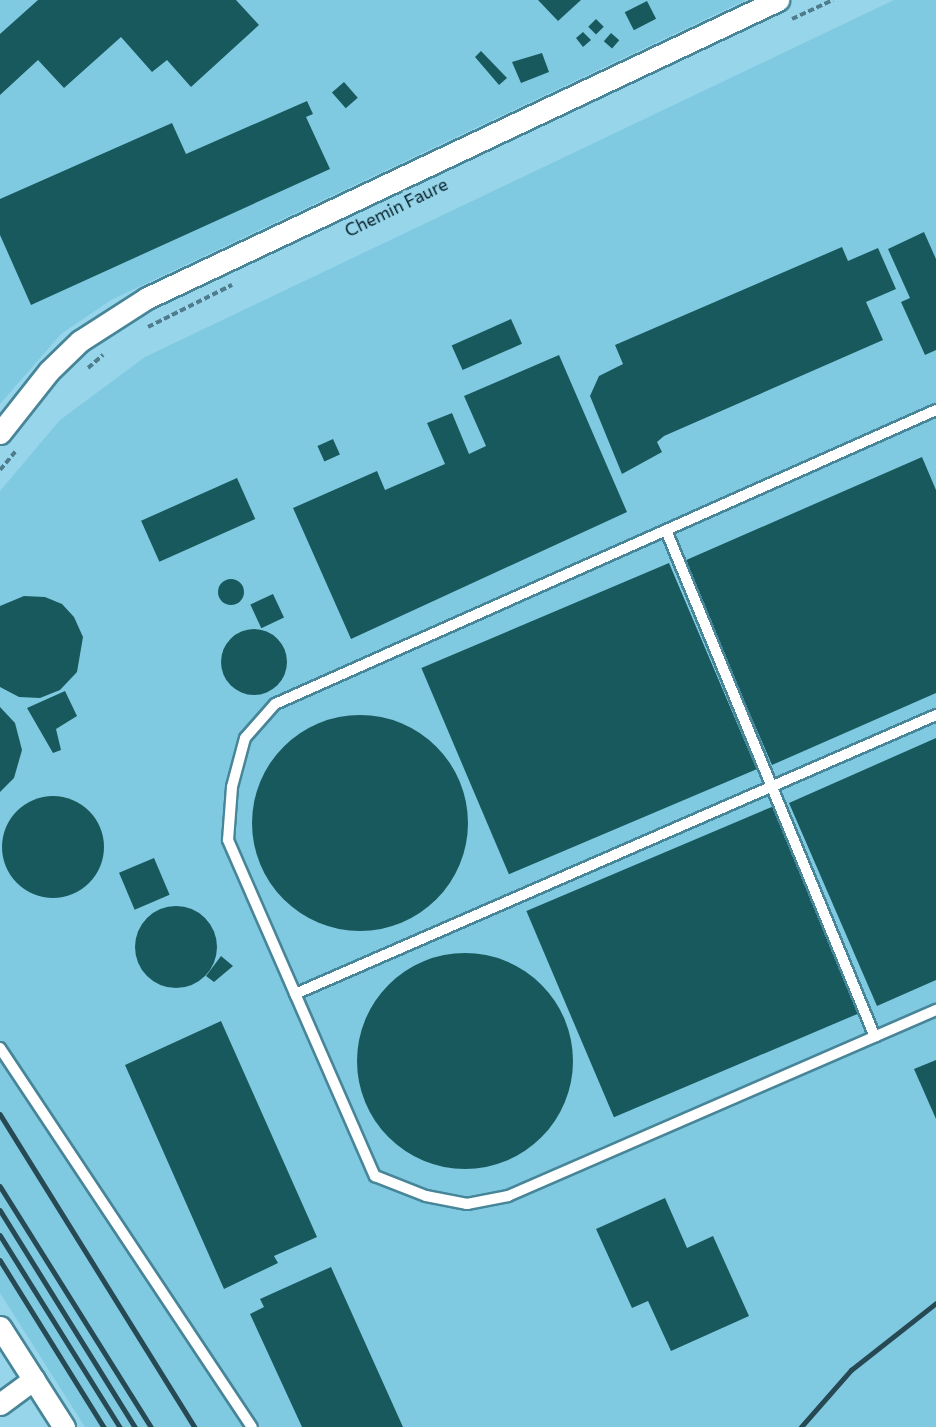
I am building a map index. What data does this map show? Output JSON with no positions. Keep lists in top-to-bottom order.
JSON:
{
  "streets": {
    "street": ["Chemin Faure"]
  }
}
